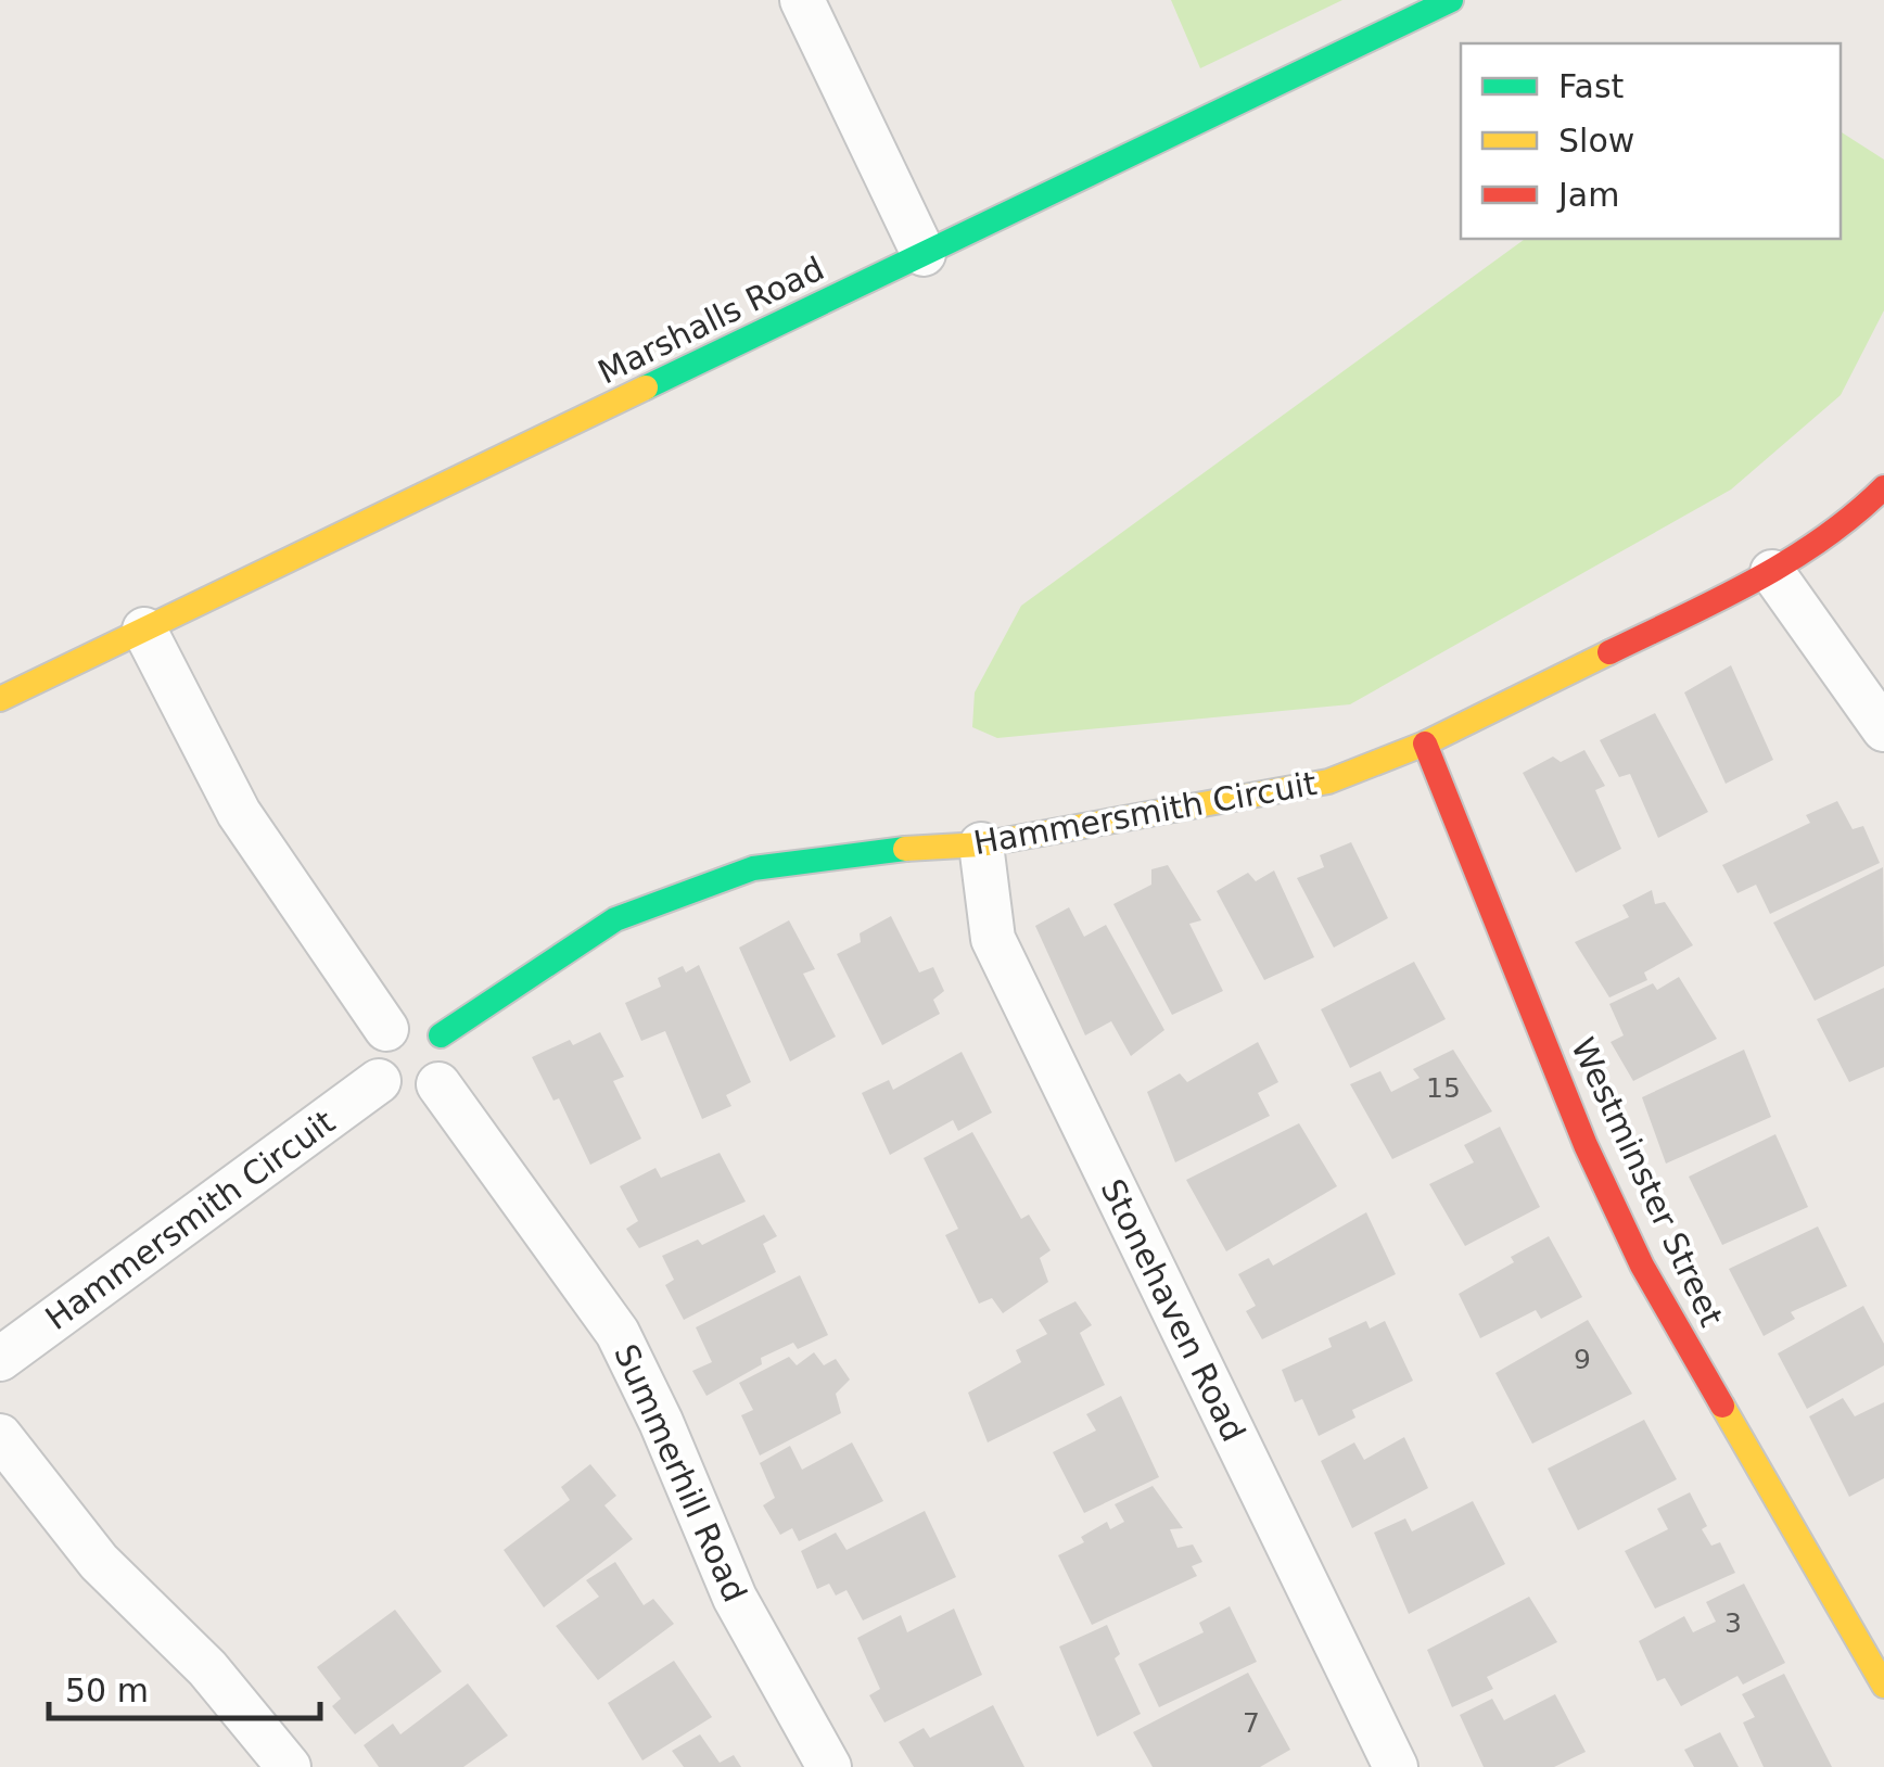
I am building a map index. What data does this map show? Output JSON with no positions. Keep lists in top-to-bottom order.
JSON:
{
  "streets": {
    "street": [
      "Marshalls Road",
      "Hammersmith Circuit",
      "Westminster Street",
      "Stonehaven Road",
      "Summerhill Road"
    ]
  },
  "crossings": [
    ["Hammersmith Circuit", "Westminster Street"],
    ["Hammersmith Circuit", "Stonehaven Road"],
    ["Hammersmith Circuit", "Summerhill Road"]
  ],
  "house_numbers": [
    "15",
    "9",
    "3",
    "7"
  ],
  "legend": ["Fast", "Slow", "Jam"],
  "scale_bar": "50 m"
}
